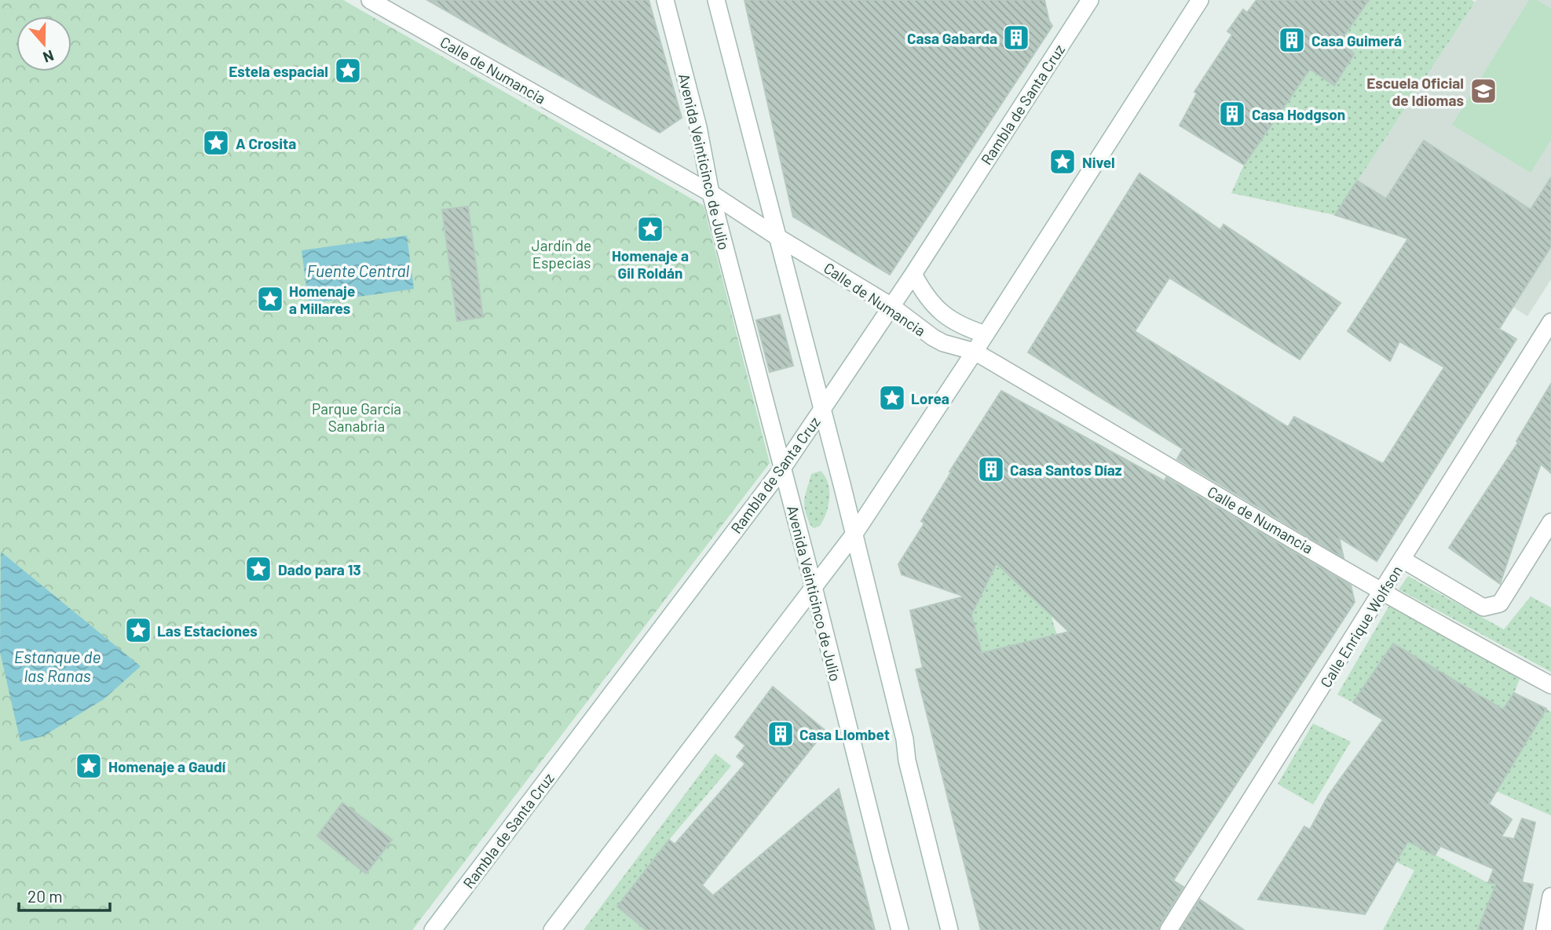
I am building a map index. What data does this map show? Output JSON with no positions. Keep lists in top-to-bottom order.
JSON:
{
  "streets": {
    "street": [
      "Calle de Numancia",
      "Rambla de Santa Cruz",
      "Avenida Veinticinco de Julio",
      "Calle Enrique Wolfson"
    ]
  },
  "crossings": [
    ["Calle de Numancia", "Rambla de Santa Cruz"],
    ["Calle de Numancia", "Avenida Veinticinco de Julio"],
    ["Calle de Numancia", "Calle Enrique Wolfson"],
    ["Rambla de Santa Cruz", "Avenida Veinticinco de Julio"]
  ],
  "water": ["Fuente Central", "Estanque de las Ranas"],
  "parks": ["Jardín de Especias", "Parque García Sanabria"],
  "places": {
    "building": [
      "Casa Gabarda",
      "Casa Guimerá",
      "Casa Hodgson",
      "Casa Santos Díaz",
      "Casa Llombet"
    ],
    "place": [
      "Estela espacial",
      "A Crosita",
      "Nivel",
      "Homenaje a Gil Roldán",
      "Homenaje a Millares",
      "Lorea",
      "Dado para 13",
      "Las Estaciones",
      "Homenaje a Gaudí"
    ],
    "school or university": ["Escuela Oficial de Idiomas"]
  },
  "scale_bar": "20 m",
  "north": "bottom"
}
